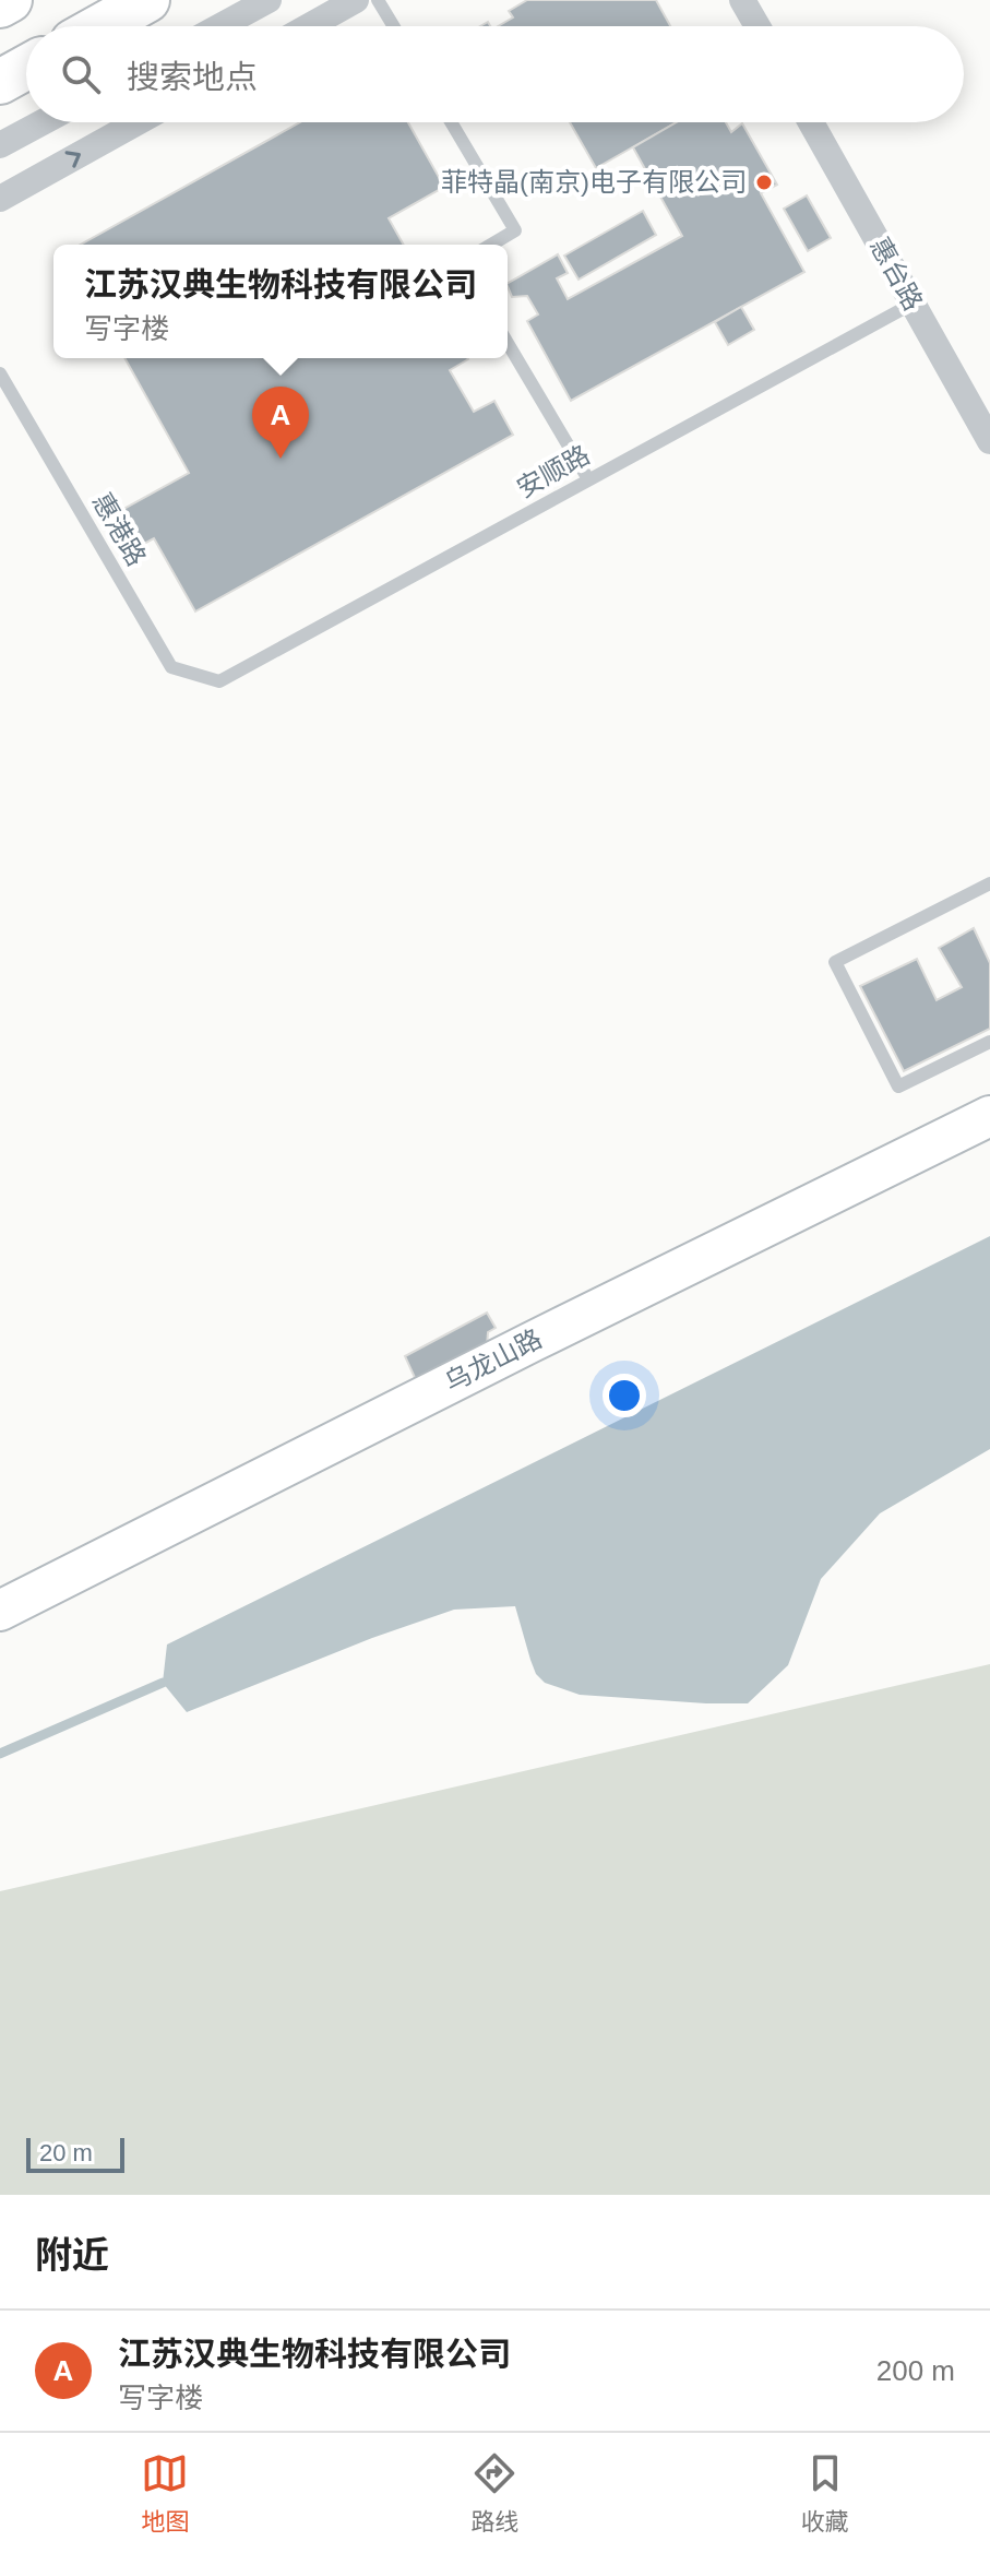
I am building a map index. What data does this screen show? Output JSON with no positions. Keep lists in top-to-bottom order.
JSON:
{
  "streets": {
    "street": ["惠台路", "乌龙山路"],
    "lane": ["安顺路", "惠港路"]
  },
  "crossings": [
    ["惠台路", "安顺路"],
    ["安顺路", "惠港路"]
  ],
  "places": ["菲特晶(南京)电子有限公司"],
  "scale_bar": "20 m",
  "page": {
    "search": "搜索地点",
    "popup": ["江苏汉典生物科技有限公司", "写字楼"],
    "pins": "A",
    "scale": "20 m",
    "heading": "附近",
    "list": [
      {
        "mark": "A",
        "name": "江苏汉典生物科技有限公司",
        "note": "写字楼",
        "value": "200 m"
      }
    ],
    "nav": ["地图", "路线", "收藏"]
  }
}
